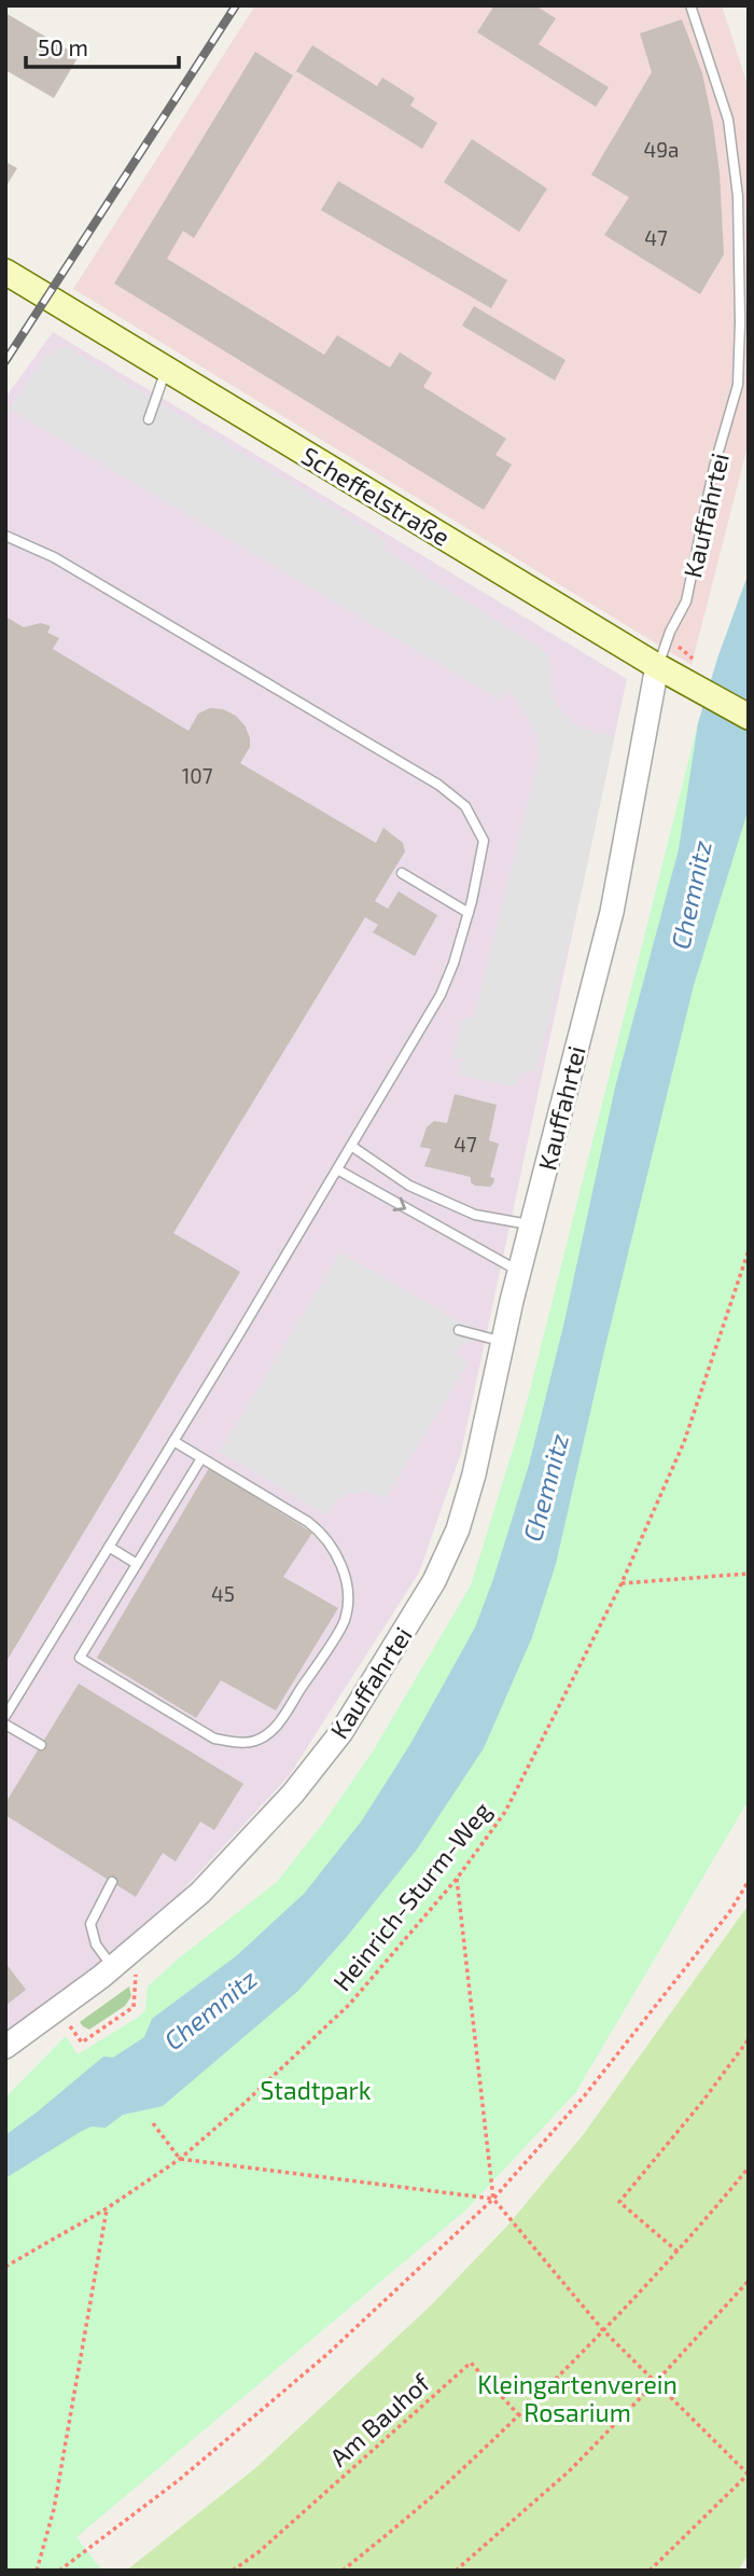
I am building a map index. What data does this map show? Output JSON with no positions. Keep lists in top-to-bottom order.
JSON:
{
  "streets": {
    "main road": ["Scheffelstraße"],
    "street": ["Kauffahrtei"],
    "path": ["Heinrich-Sturm-Weg", "Am Bauhof"]
  },
  "crossings": [
    ["Scheffelstraße", "Kauffahrtei"]
  ],
  "water": ["Chemnitz"],
  "parks": ["Stadtpark", "Kleingartenverein Rosarium"],
  "house_numbers": [
    "49a",
    "47",
    "107",
    "47",
    "45"
  ],
  "scale_bar": "50 m"
}
